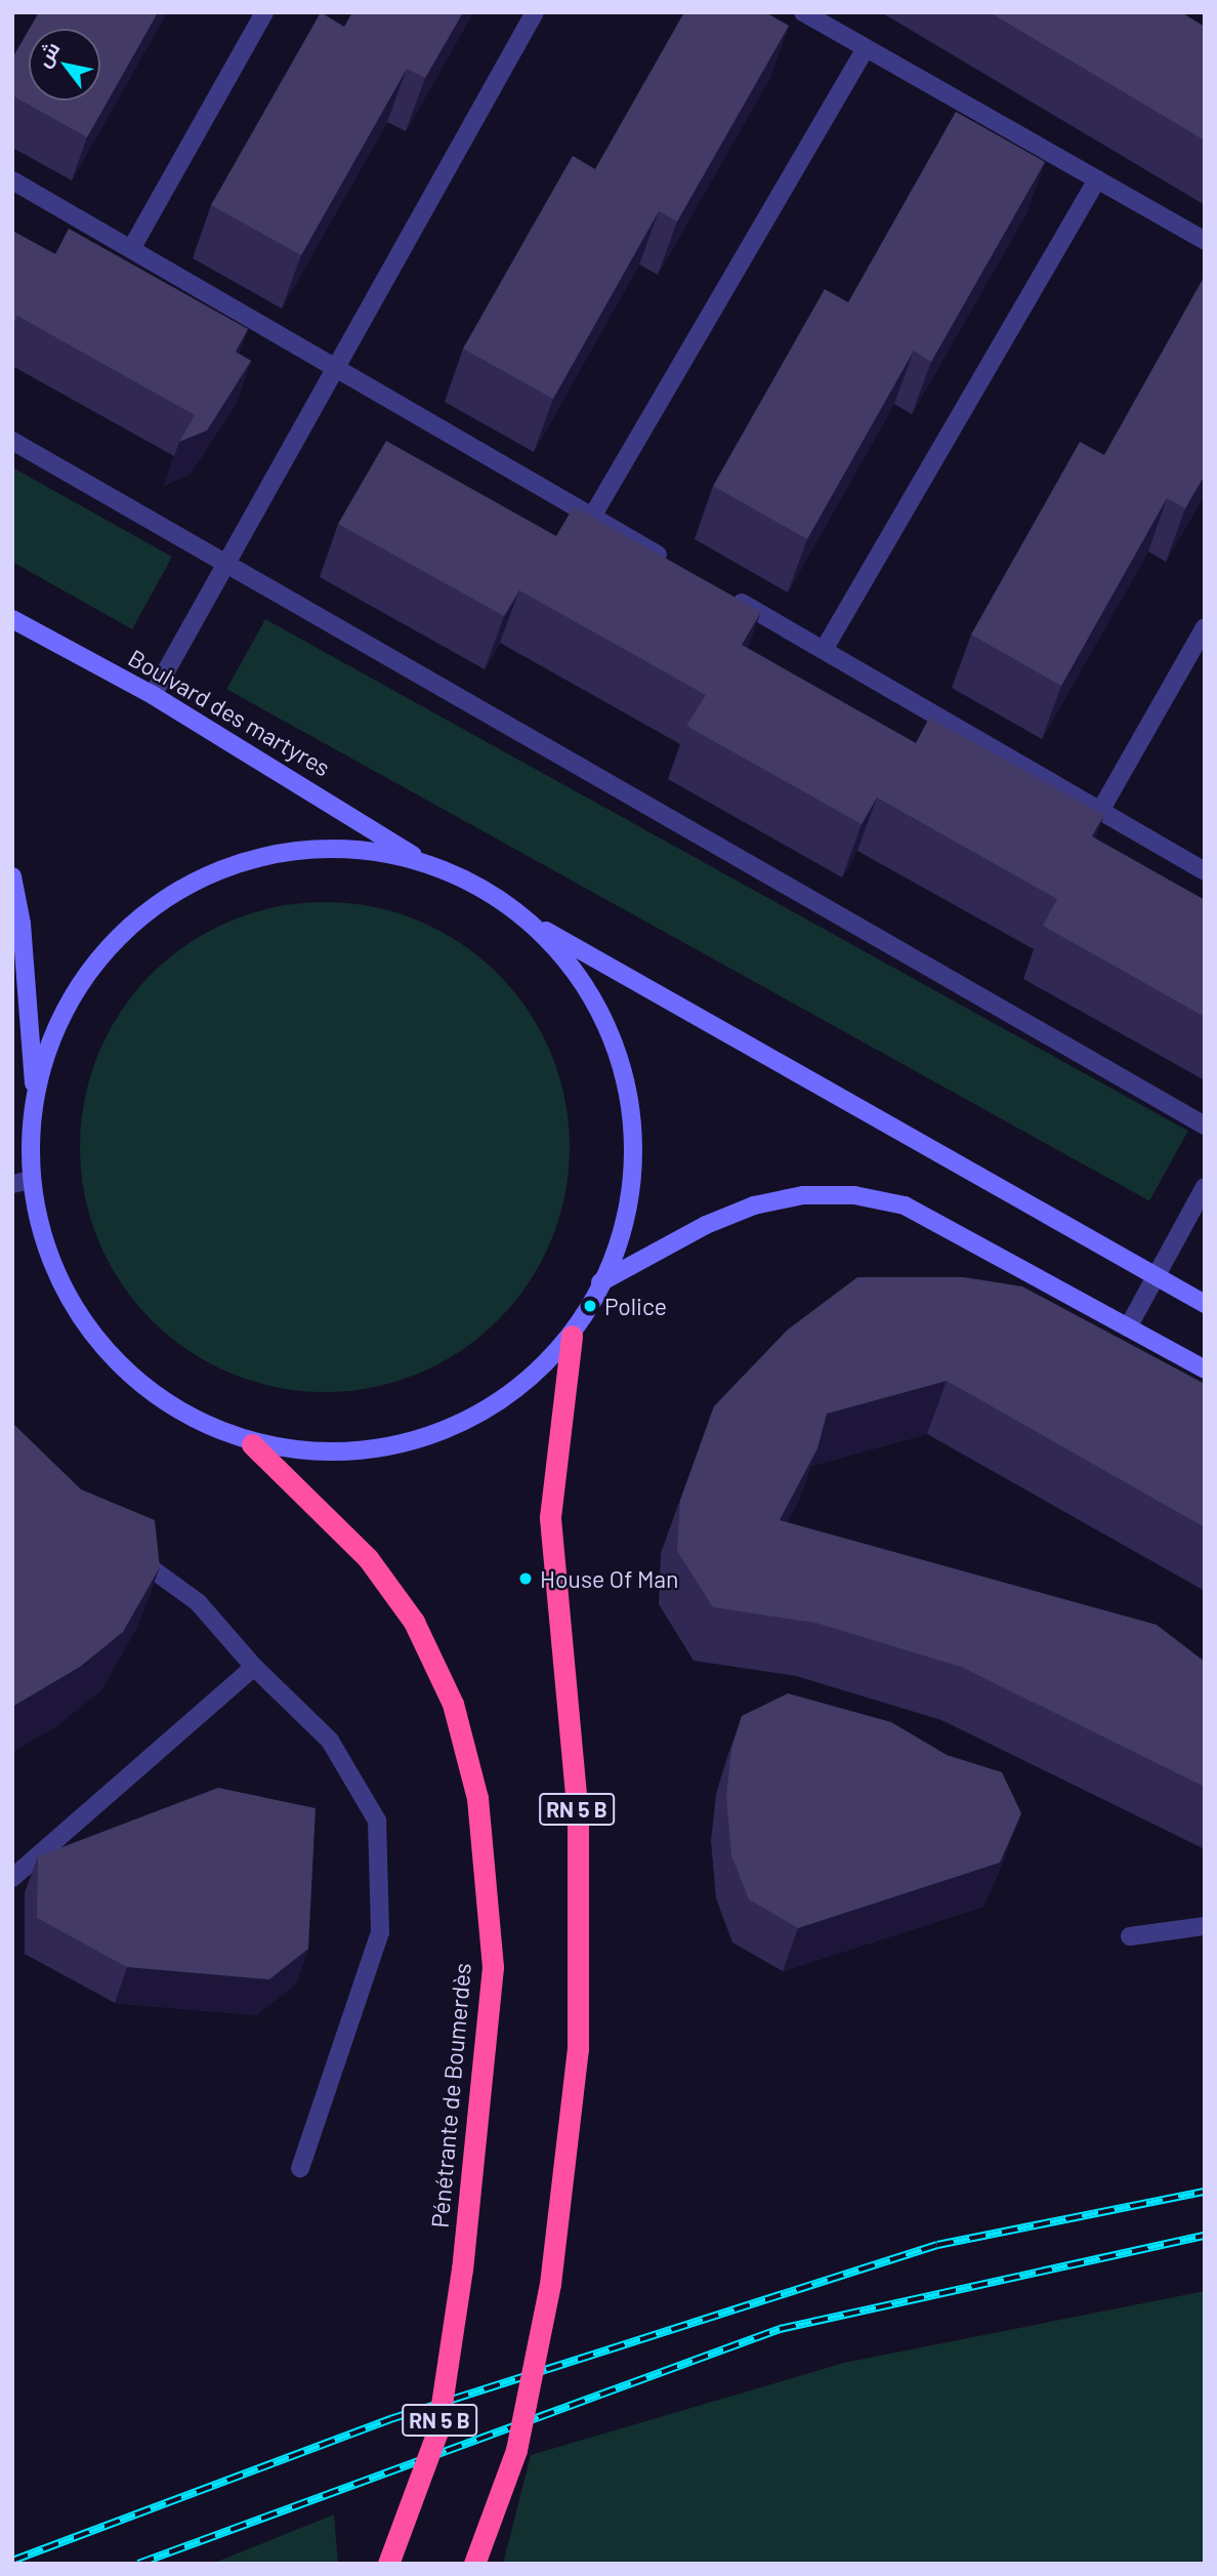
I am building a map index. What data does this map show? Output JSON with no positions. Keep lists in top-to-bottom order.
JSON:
{
  "streets": {
    "highway": ["RN 5 B", "Pénétrante de Boumerdès"],
    "main road": ["Boulvard des martyres"]
  },
  "places": ["Police", "House Of Man"],
  "north": "top left"
}
